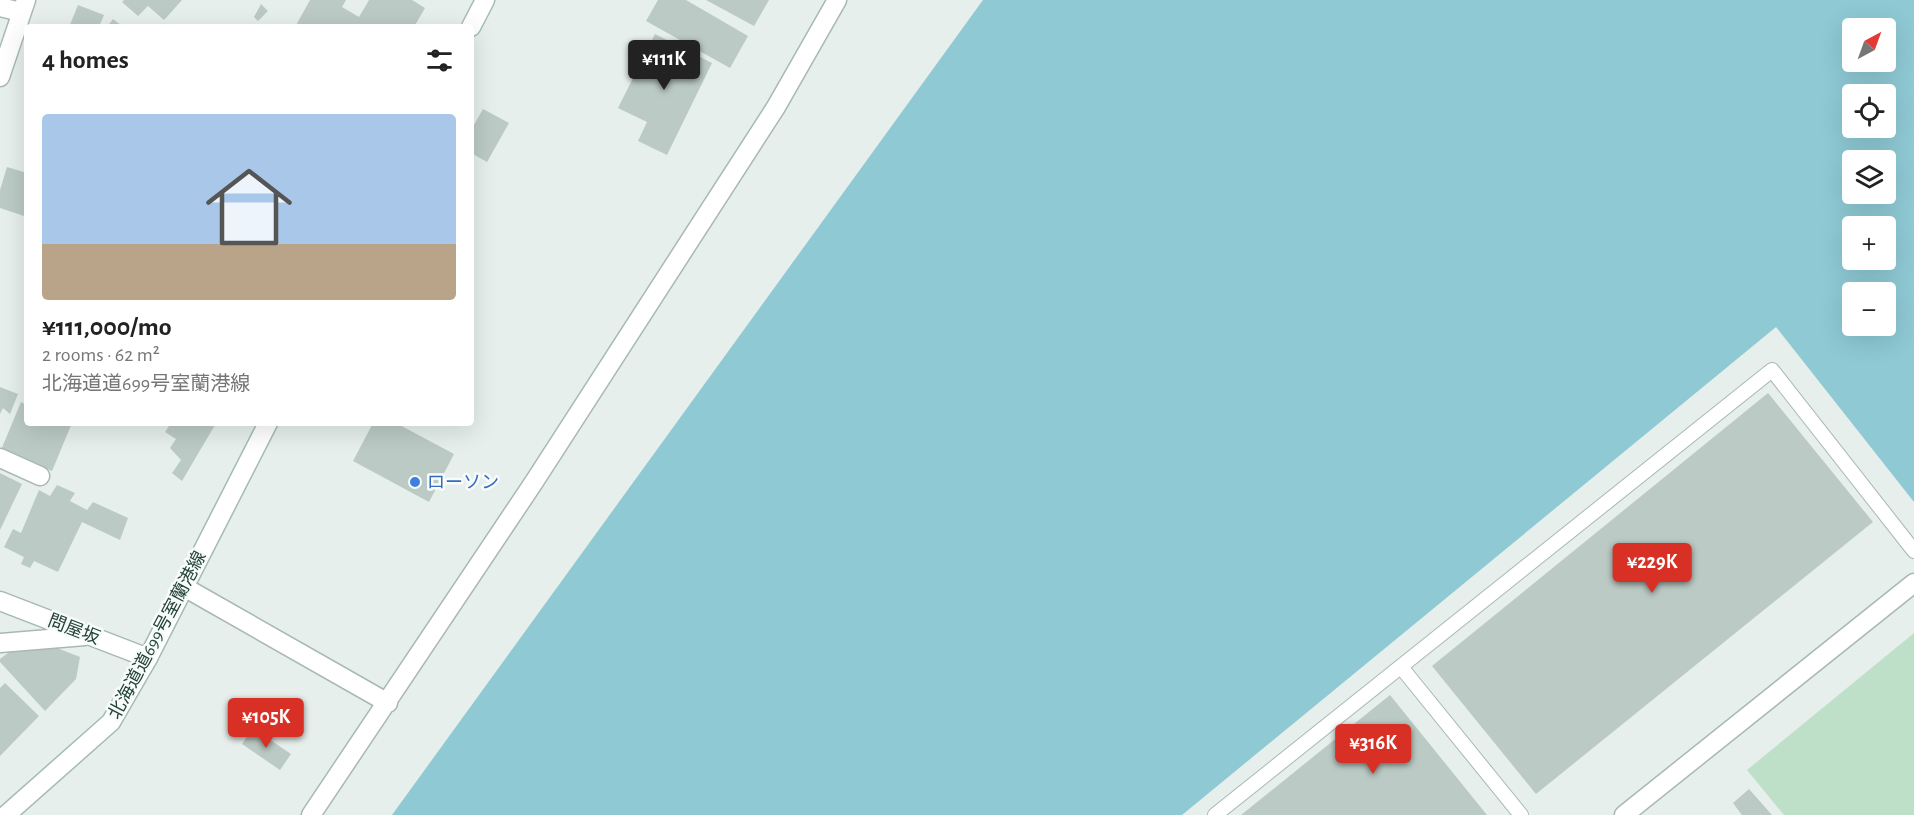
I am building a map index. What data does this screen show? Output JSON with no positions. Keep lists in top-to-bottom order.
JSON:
{
  "streets": {
    "street": ["問屋坂", "北海道道699号室蘭港線"]
  },
  "crossings": [
    ["問屋坂", "北海道道699号室蘭港線"]
  ],
  "places": ["ローソン"],
  "north": "top right",
  "page": {
    "map_buttons": ["+", "−"],
    "heading": "4 homes",
    "price": [
      "¥111K",
      "¥229K",
      "¥105K",
      "¥316K"
    ],
    "list": [
      {
        "name": "¥111,000/mo",
        "note": "2 rooms · 62 m² · 北海道道699号室蘭港線"
      }
    ]
  }
}
